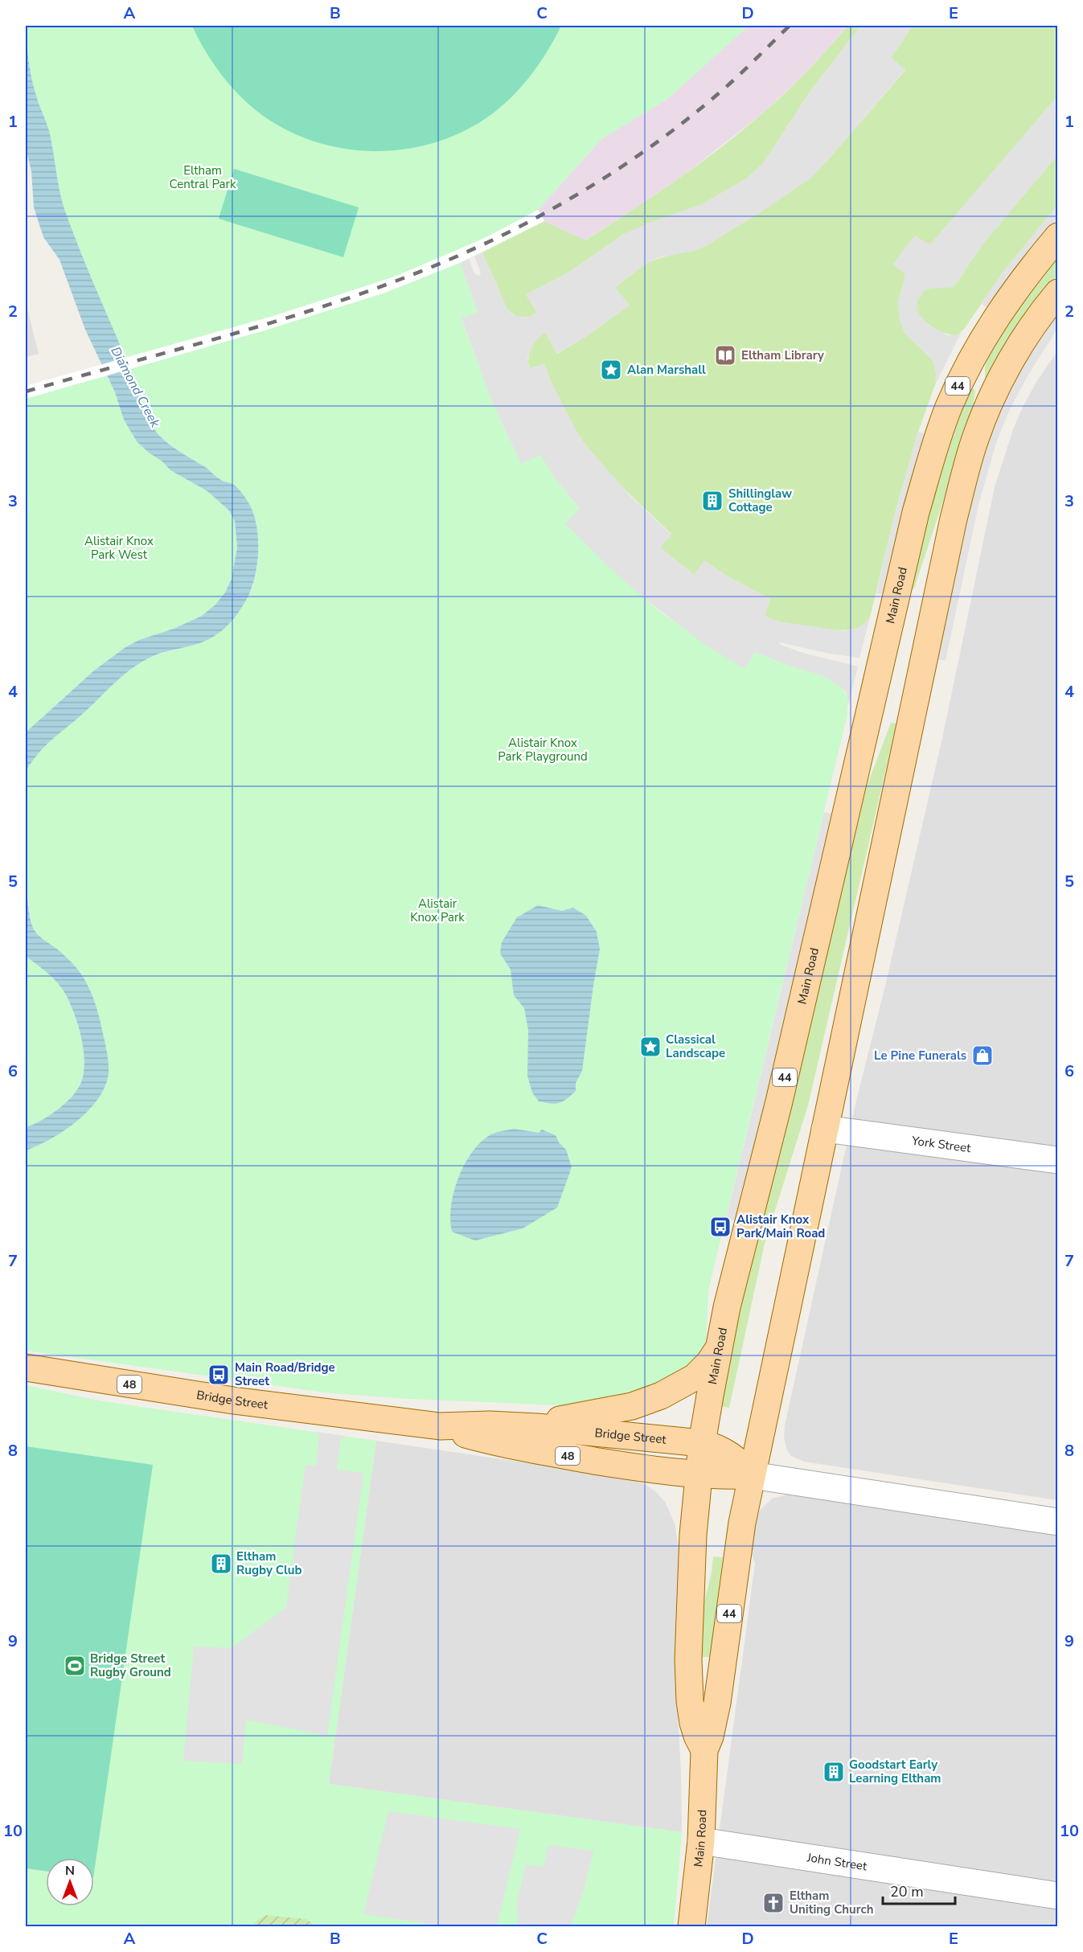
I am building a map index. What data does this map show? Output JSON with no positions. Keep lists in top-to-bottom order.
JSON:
{
  "streets": {
    "main road": [
      "44",
      "Main Road",
      "48",
      "Bridge Street"
    ],
    "street": ["York Street", "John Street"]
  },
  "crossings": [
    ["Main Road", "York Street"],
    ["Main Road", "Bridge Street"],
    ["Main Road", "John Street"]
  ],
  "water": ["Diamond Creek"],
  "parks": [
    "Eltham Central Park",
    "Alistair Knox Park West",
    "Alistair Knox Park Playground",
    "Alistair Knox Park"
  ],
  "places": {
    "library": ["Eltham Library"],
    "place": ["Alan Marshall", "Classical Landscape"],
    "building": ["Shillinglaw Cottage", "Eltham Rugby Club", "Goodstart Early Learning Eltham"],
    "shop": ["Le Pine Funerals"],
    "bus stop": ["Alistair Knox Park/Main Road", "Main Road/Bridge Street"],
    "sports": ["Bridge Street Rugby Ground"],
    "church": ["Eltham Uniting Church"]
  },
  "scale_bar": "20 m",
  "north": "top",
  "grid": {
    "columns": [
      "A",
      "B",
      "C",
      "D",
      "E"
    ],
    "rows": [
      "1",
      "2",
      "3",
      "4",
      "5",
      "6",
      "7",
      "8",
      "9",
      "10"
    ]
  }
}
